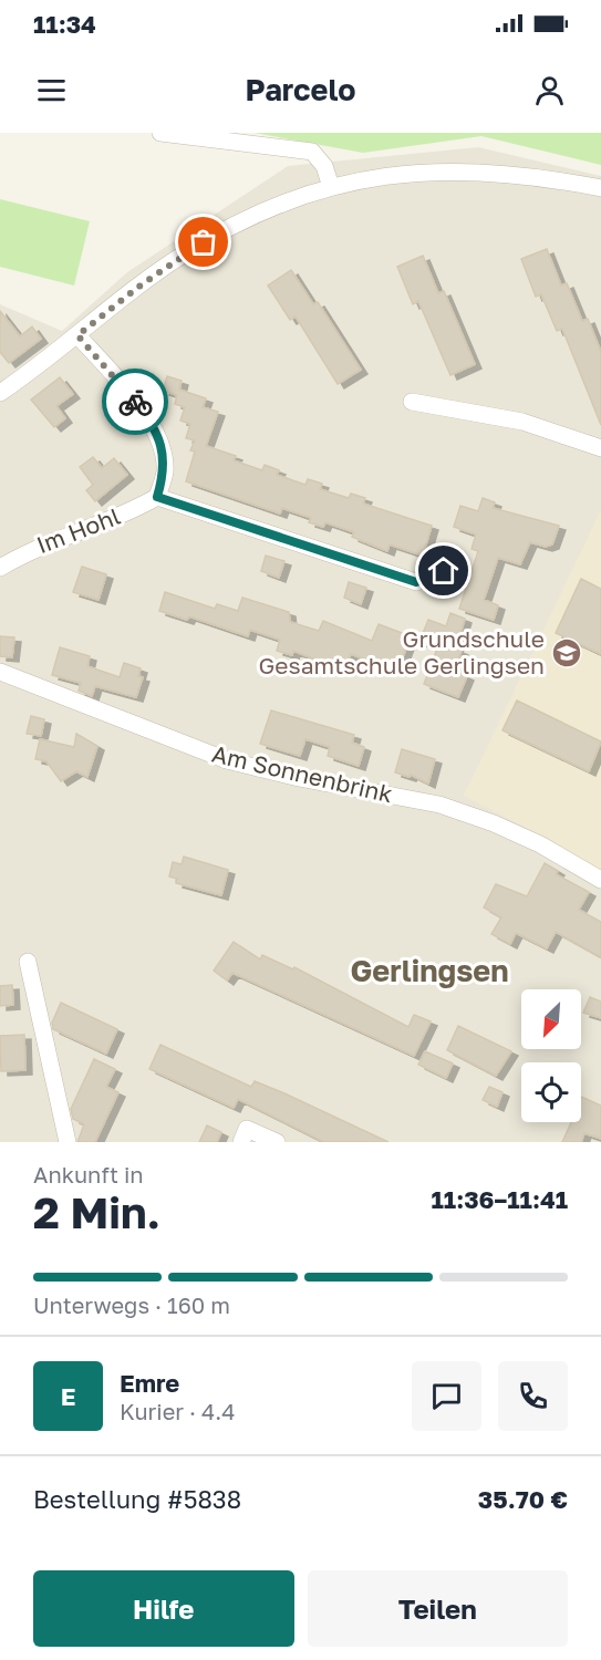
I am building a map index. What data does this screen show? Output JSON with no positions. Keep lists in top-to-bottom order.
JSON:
{
  "streets": {
    "street": ["Im Hohl", "Am Sonnenbrink"]
  },
  "districts": ["Gerlingsen"],
  "places": {
    "school or university": ["Grundschule Gesamtschule Gerlingsen"]
  },
  "north": "bottom left",
  "page": {
    "status": "11:34",
    "header": "Parcelo",
    "heading": ["2 Min.", "Ankunft in", "11:36–11:41"],
    "panel": [
      "Emre",
      "Kurier · 4.4",
      "Bestellung #5838",
      "35.70 €"
    ],
    "bar": "Unterwegs · 160 m",
    "round": "E",
    "buttons": ["Hilfe", "Teilen"]
  }
}
